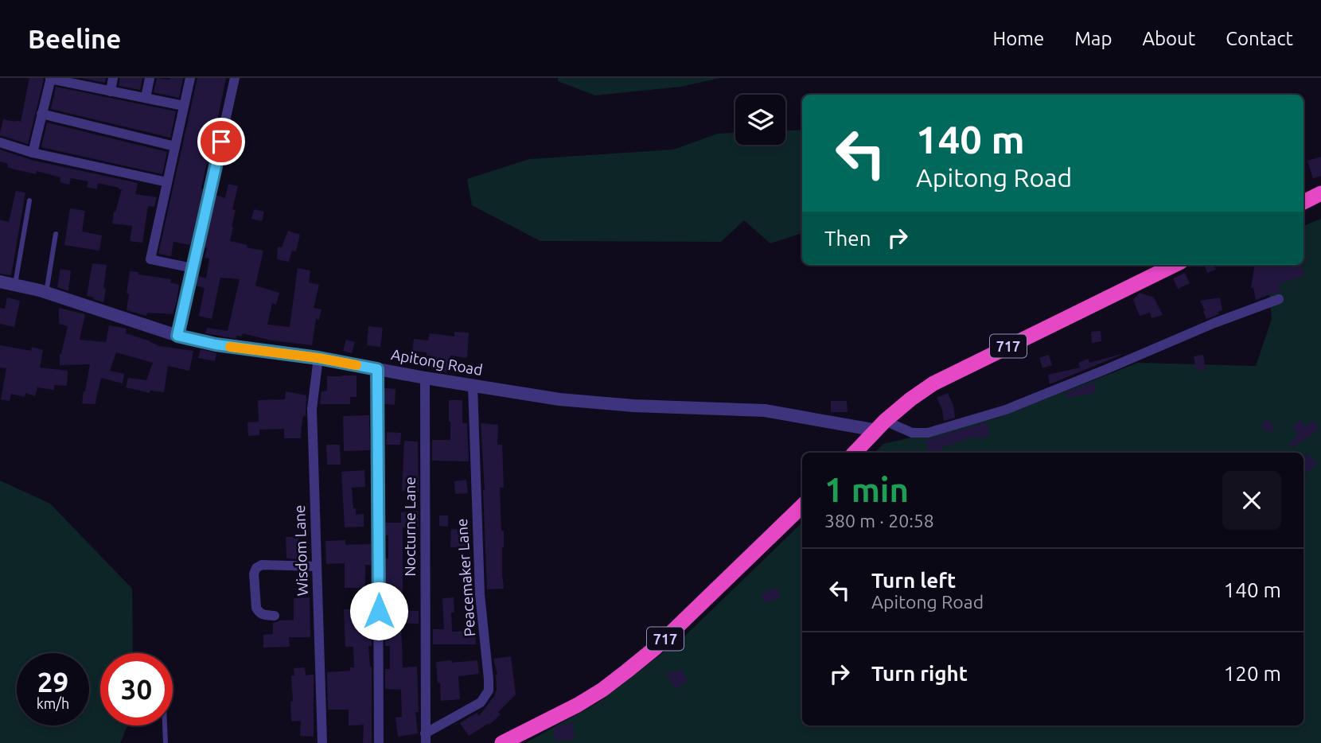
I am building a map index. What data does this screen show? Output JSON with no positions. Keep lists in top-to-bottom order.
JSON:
{
  "streets": {
    "highway": ["717"],
    "street": [
      "Apitong Road",
      "Nocturne Lane",
      "Wisdom Lane",
      "Peacemaker Lane"
    ]
  },
  "crossings": [
    ["717", "Apitong Road"],
    ["Apitong Road", "Nocturne Lane"],
    ["Apitong Road", "Wisdom Lane"],
    ["Apitong Road", "Peacemaker Lane"],
    ["Nocturne Lane", "Peacemaker Lane"]
  ],
  "page": {
    "header": "Beeline",
    "nav": [
      "Home",
      "Map",
      "About",
      "Contact"
    ],
    "turn": ["140 m", "Apitong Road"],
    "then": "Then",
    "heading": ["1 min", "380 m · 20:58"],
    "list": [
      {
        "name": "Turn left",
        "note": "Apitong Road",
        "value": "140 m"
      },
      {
        "name": "Turn right",
        "value": "120 m"
      }
    ],
    "speed": "29 km/h",
    "limit": "30"
  }
}
